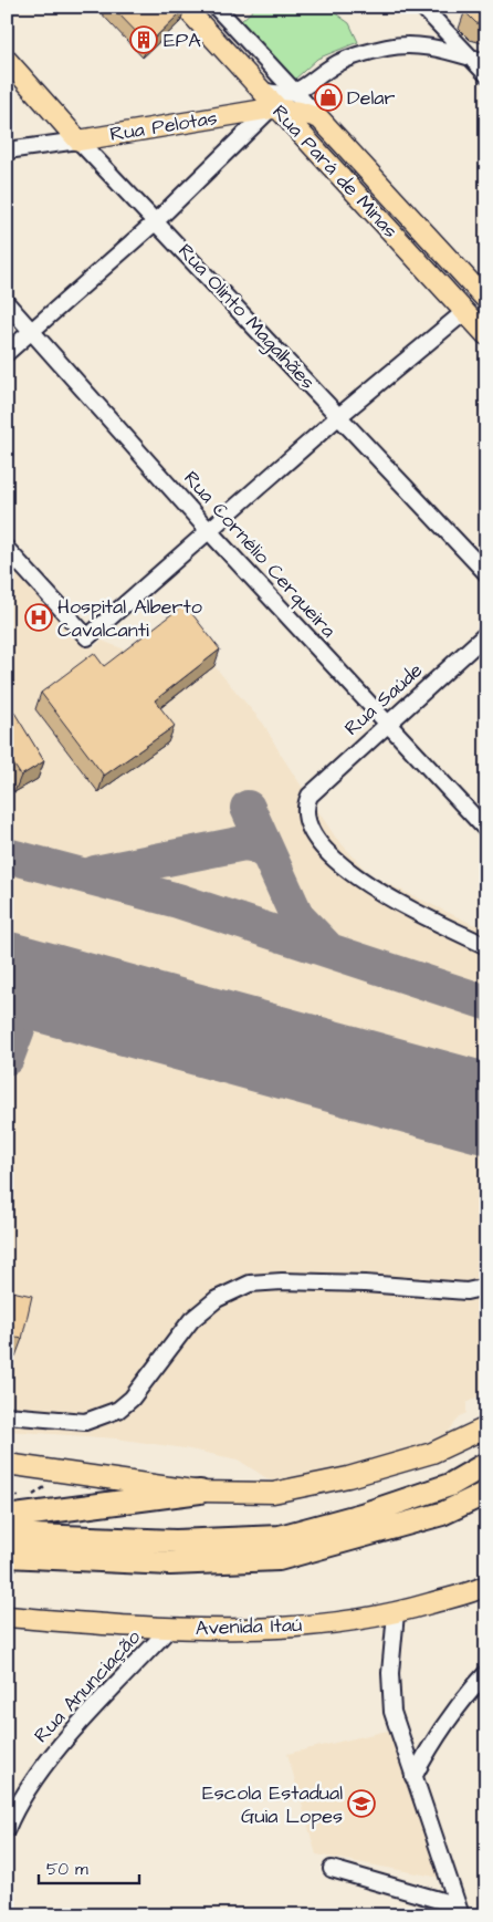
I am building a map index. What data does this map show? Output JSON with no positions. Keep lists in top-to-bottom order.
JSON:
{
  "streets": {
    "main road": [
      "Rua Pelotas",
      "Rua Pará de Minas",
      "Rua Olinto Magalhães",
      "Avenida Itaú"
    ],
    "street": ["Rua Cornélio Cerqueira", "Rua Saúde", "Rua Anunciação"]
  },
  "crossings": [
    ["Rua Pelotas", "Rua Pará de Minas"],
    ["Rua Pelotas", "Rua Olinto Magalhães"],
    ["Rua Cornélio Cerqueira", "Rua Saúde"],
    ["Avenida Itaú", "Rua Anunciação"]
  ],
  "places": {
    "building": ["EPA"],
    "shop": ["Delar"],
    "hospital": ["Hospital Alberto Cavalcanti"],
    "school or university": ["Escola Estadual Guia Lopes"]
  },
  "scale_bar": "50 m"
}
